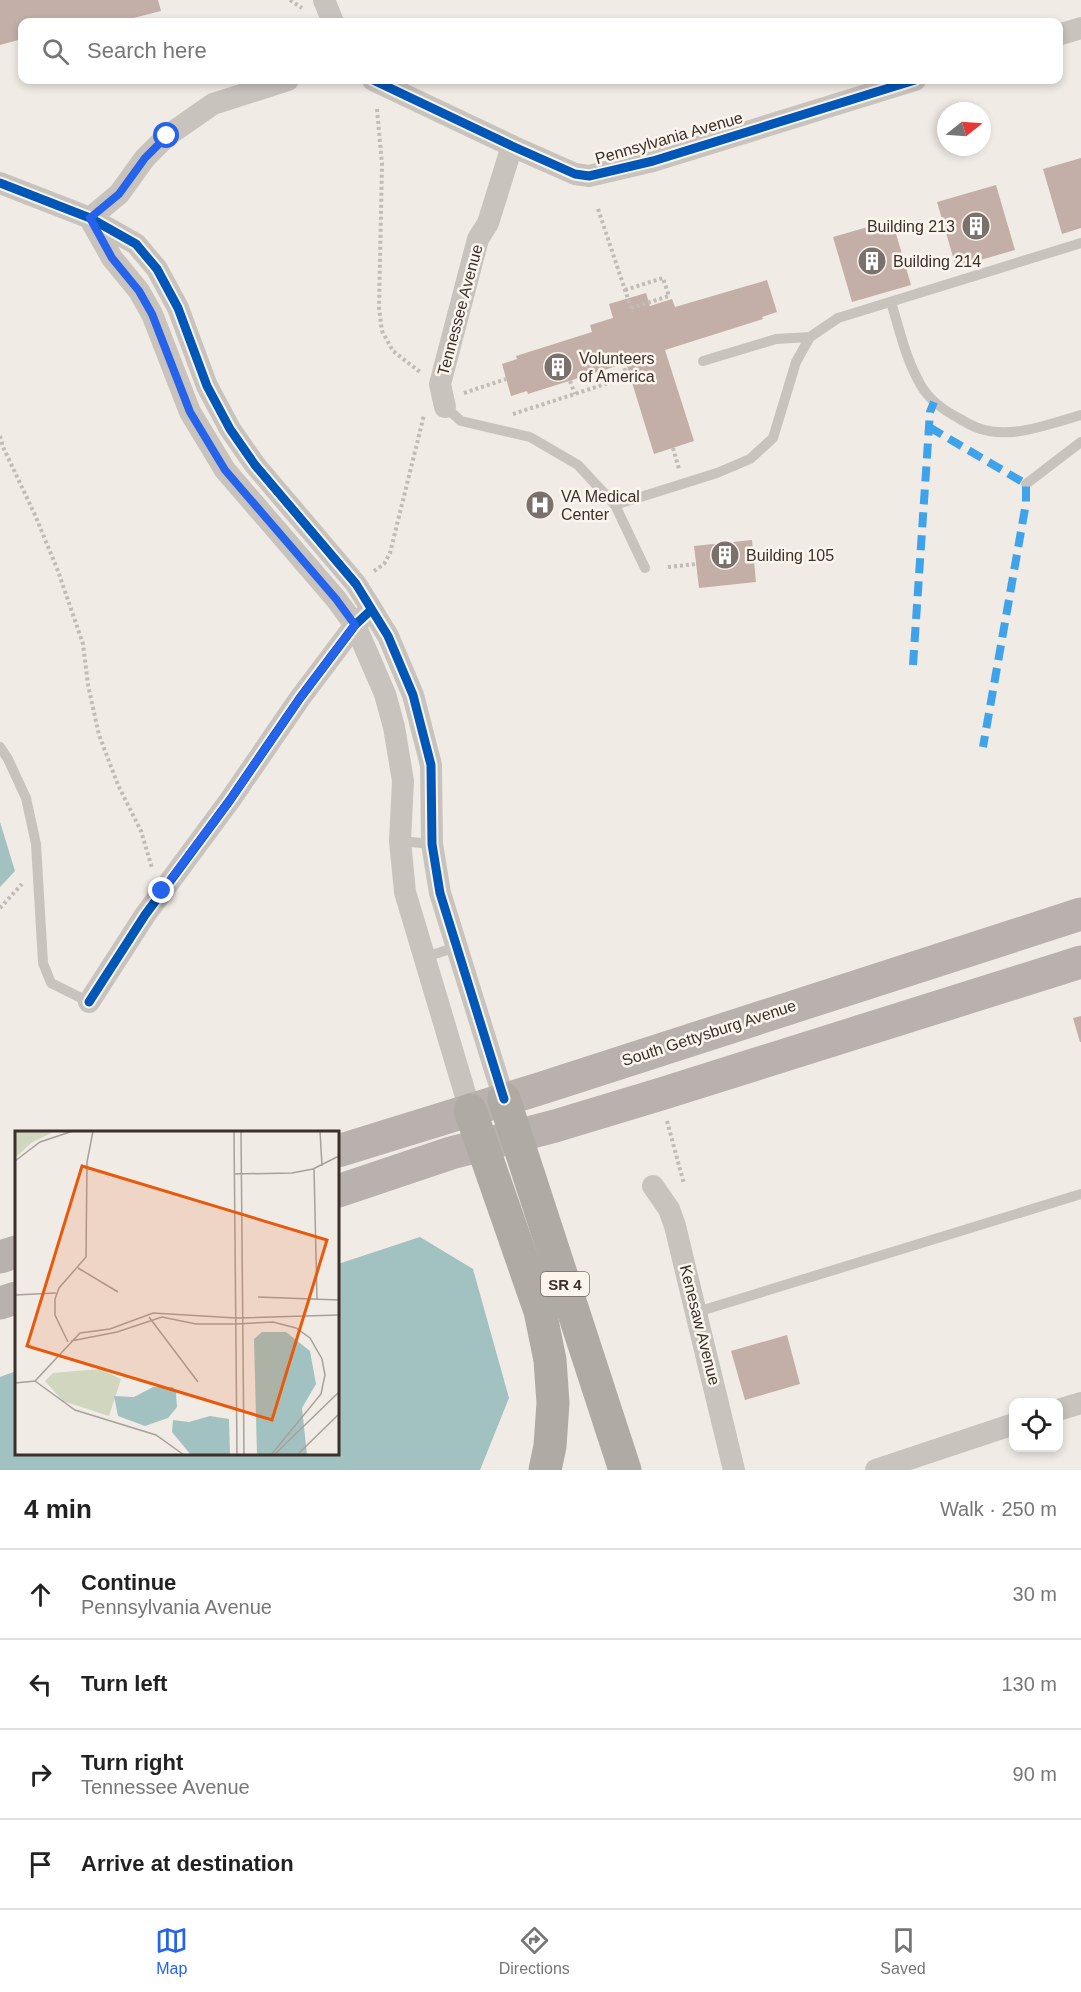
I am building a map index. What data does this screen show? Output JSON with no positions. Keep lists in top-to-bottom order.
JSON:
{
  "streets": {
    "highway": ["SR 4"],
    "main road": ["South Gettysburg Avenue"],
    "street": ["Pennsylvania Avenue", "Tennessee Avenue", "Kenesaw Avenue"]
  },
  "crossings": [
    ["Pennsylvania Avenue", "Tennessee Avenue"],
    ["South Gettysburg Avenue", "SR 4"]
  ],
  "places": {
    "building": [
      "Building 213",
      "Building 214",
      "Volunteers of America",
      "Building 105"
    ],
    "hospital": ["VA Medical Center"]
  },
  "north": "right",
  "page": {
    "search": "Search here",
    "heading": ["4 min", "Walk · 250 m"],
    "list": [
      ["Continue", "Pennsylvania Avenue", "30 m"],
      ["Turn left", "130 m"],
      ["Turn right", "Tennessee Avenue", "90 m"],
      "Arrive at destination"
    ],
    "nav": ["Map", "Directions", "Saved"]
  }
}
